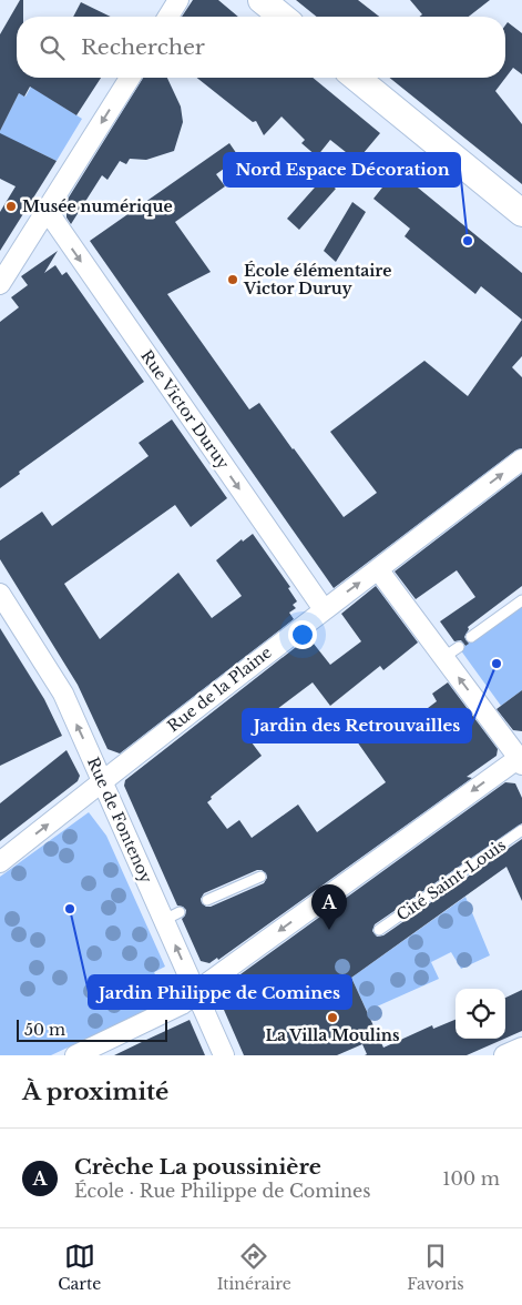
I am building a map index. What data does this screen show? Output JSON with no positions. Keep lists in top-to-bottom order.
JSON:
{
  "streets": {
    "street": ["Rue Victor Duruy", "Rue de la Plaine", "Rue de Fontenoy"],
    "lane": ["Cité Saint-Louis"]
  },
  "crossings": [
    ["Rue Victor Duruy", "Rue de la Plaine"],
    ["Rue de la Plaine", "Rue de Fontenoy"]
  ],
  "one_way": ["Rue Victor Duruy", "Rue de la Plaine", "Rue de Fontenoy"],
  "places": [
    "Musée numérique",
    "Nord Espace Décoration",
    "École élémentaire Victor Duruy",
    "Jardin des Retrouvailles",
    "Jardin Philippe de Comines",
    "La Villa Moulins"
  ],
  "scale_bar": "50 m",
  "page": {
    "search": "Rechercher",
    "pins": "A",
    "scale": "50 m",
    "heading": "À proximité",
    "list": [
      {
        "mark": "A",
        "name": "Crèche La poussinière",
        "note": "École · Rue Philippe de Comines",
        "value": "100 m"
      }
    ],
    "nav": ["Carte", "Itinéraire", "Favoris"]
  }
}
